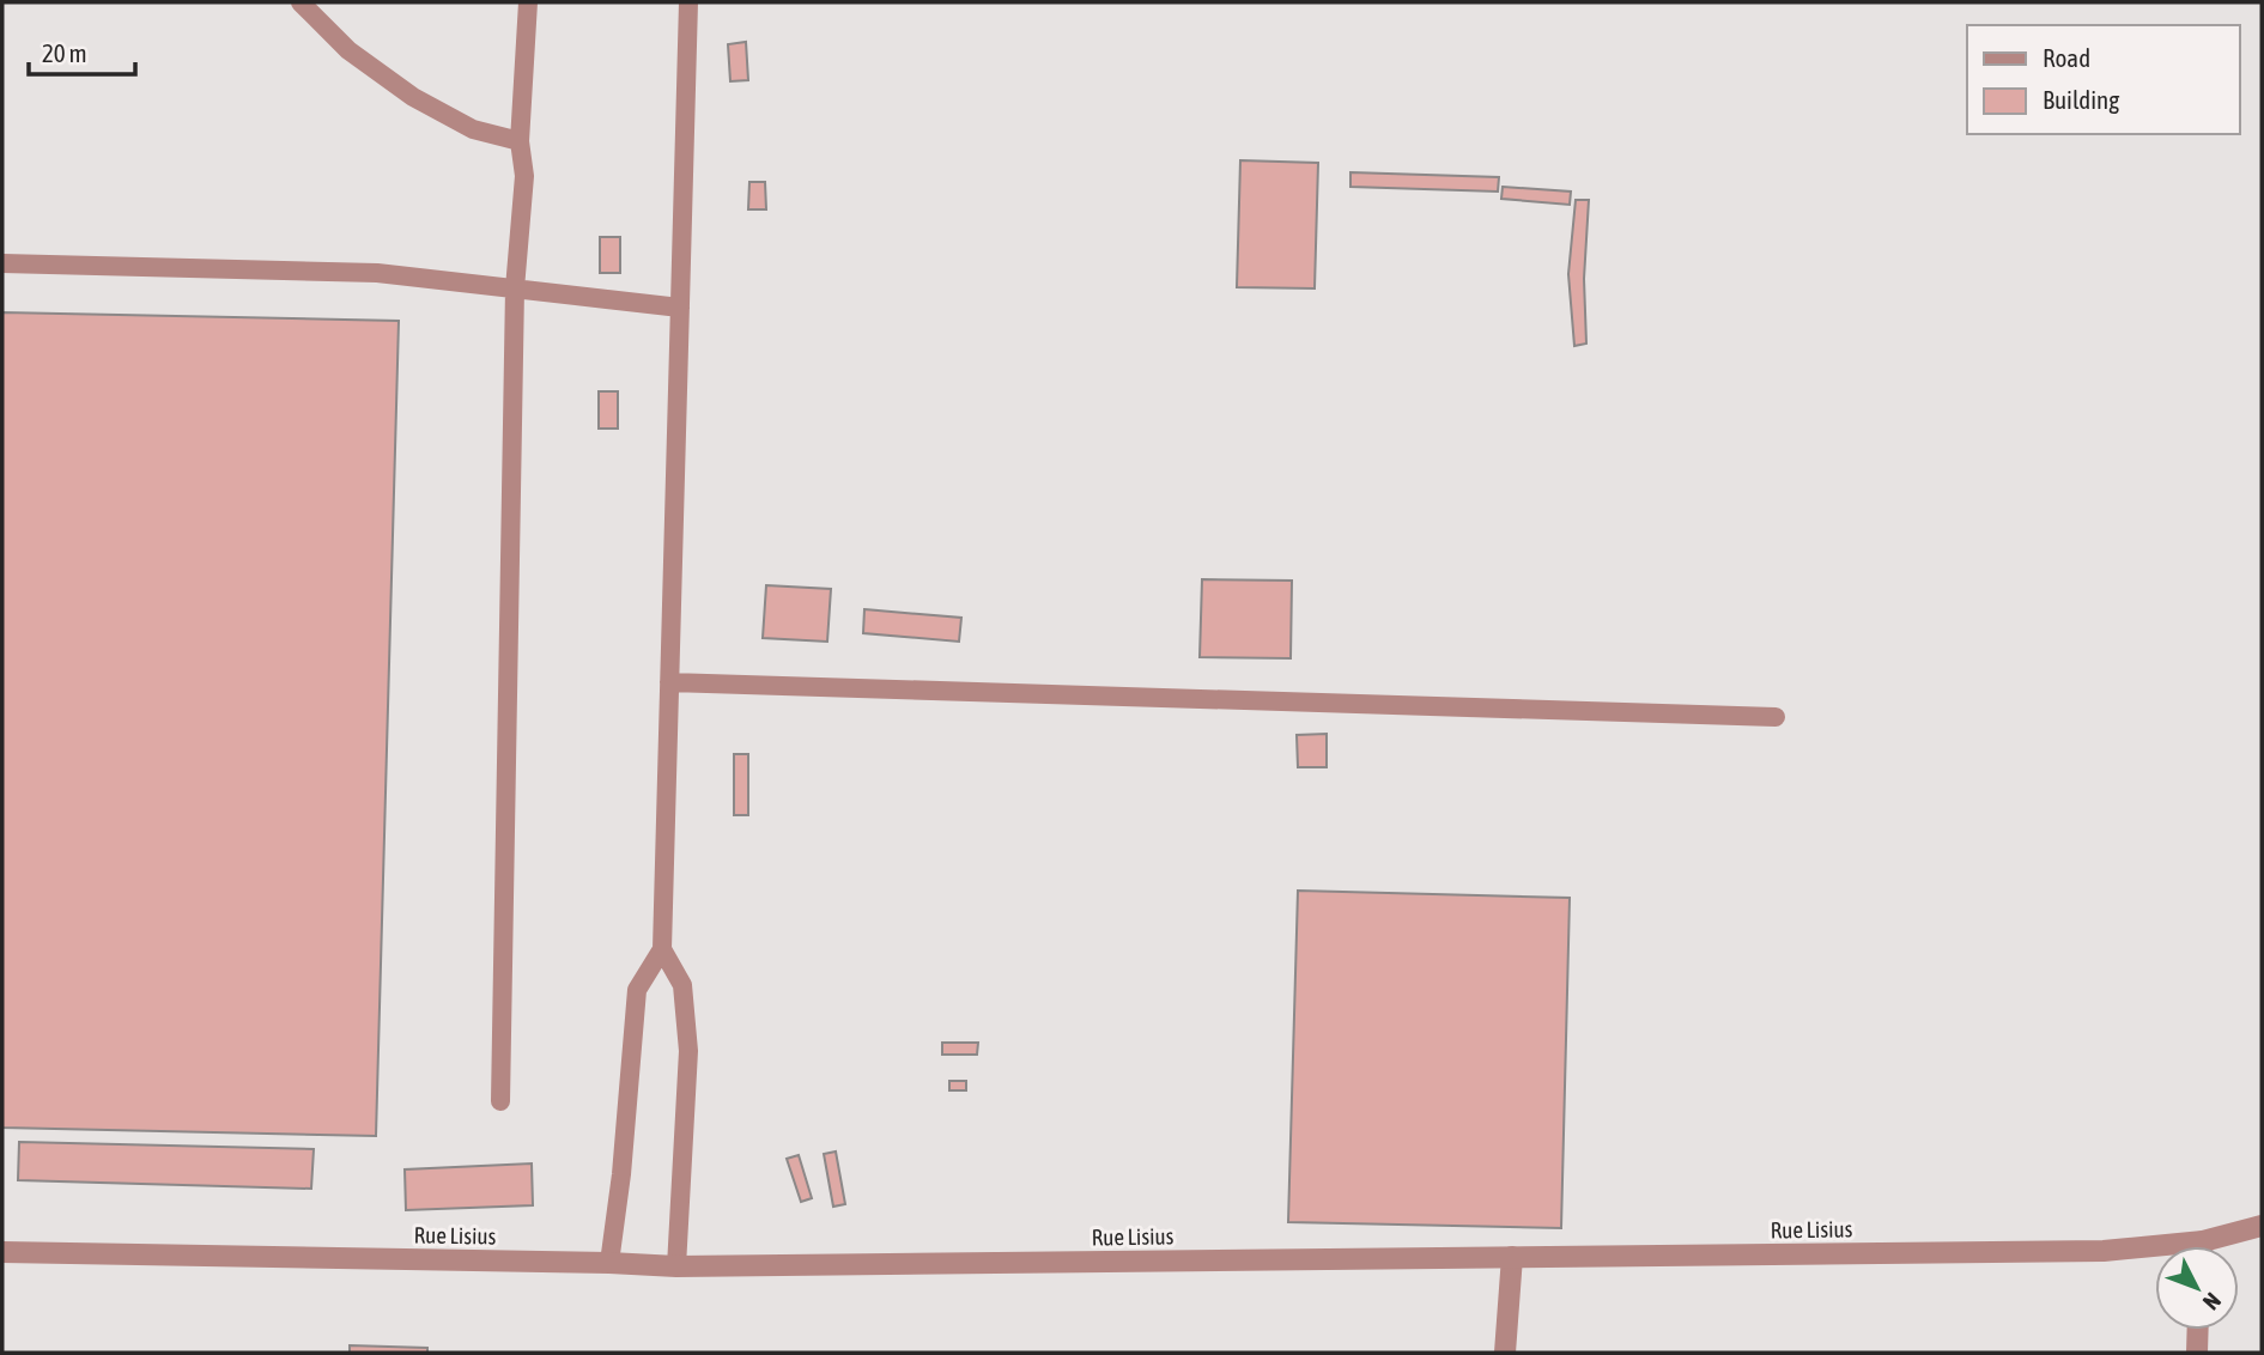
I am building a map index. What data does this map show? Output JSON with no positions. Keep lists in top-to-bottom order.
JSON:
{
  "streets": {
    "street": ["Rue Lisius"]
  },
  "legend": ["Road", "Building"],
  "scale_bar": "20 m",
  "north": "bottom right"
}
